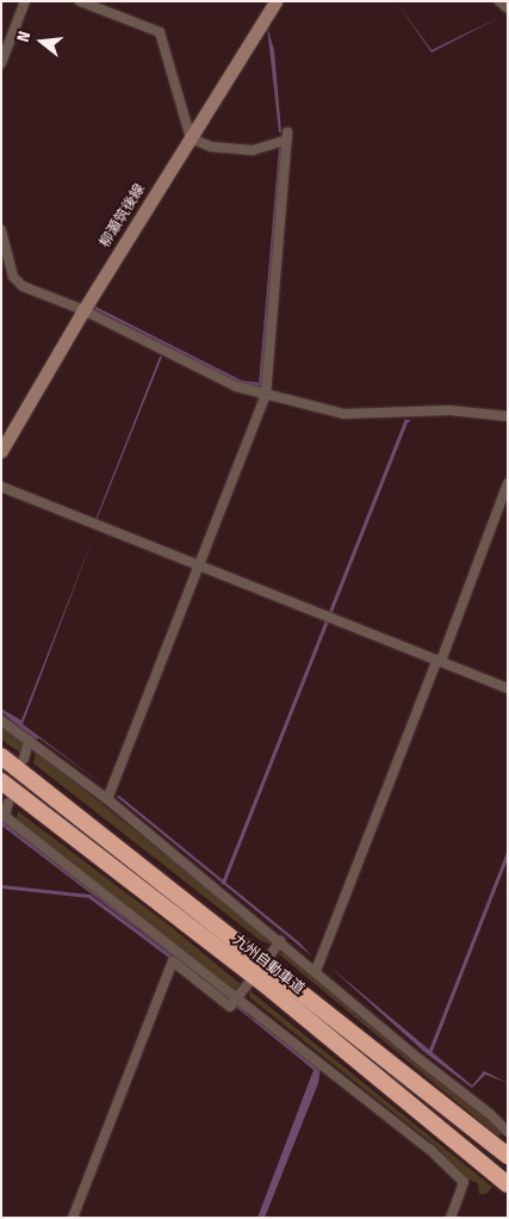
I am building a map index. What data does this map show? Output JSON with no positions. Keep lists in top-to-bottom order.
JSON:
{
  "streets": {
    "highway": ["九州自動車道"],
    "main road": ["柳瀬筑後線"]
  },
  "north": "left"
}
